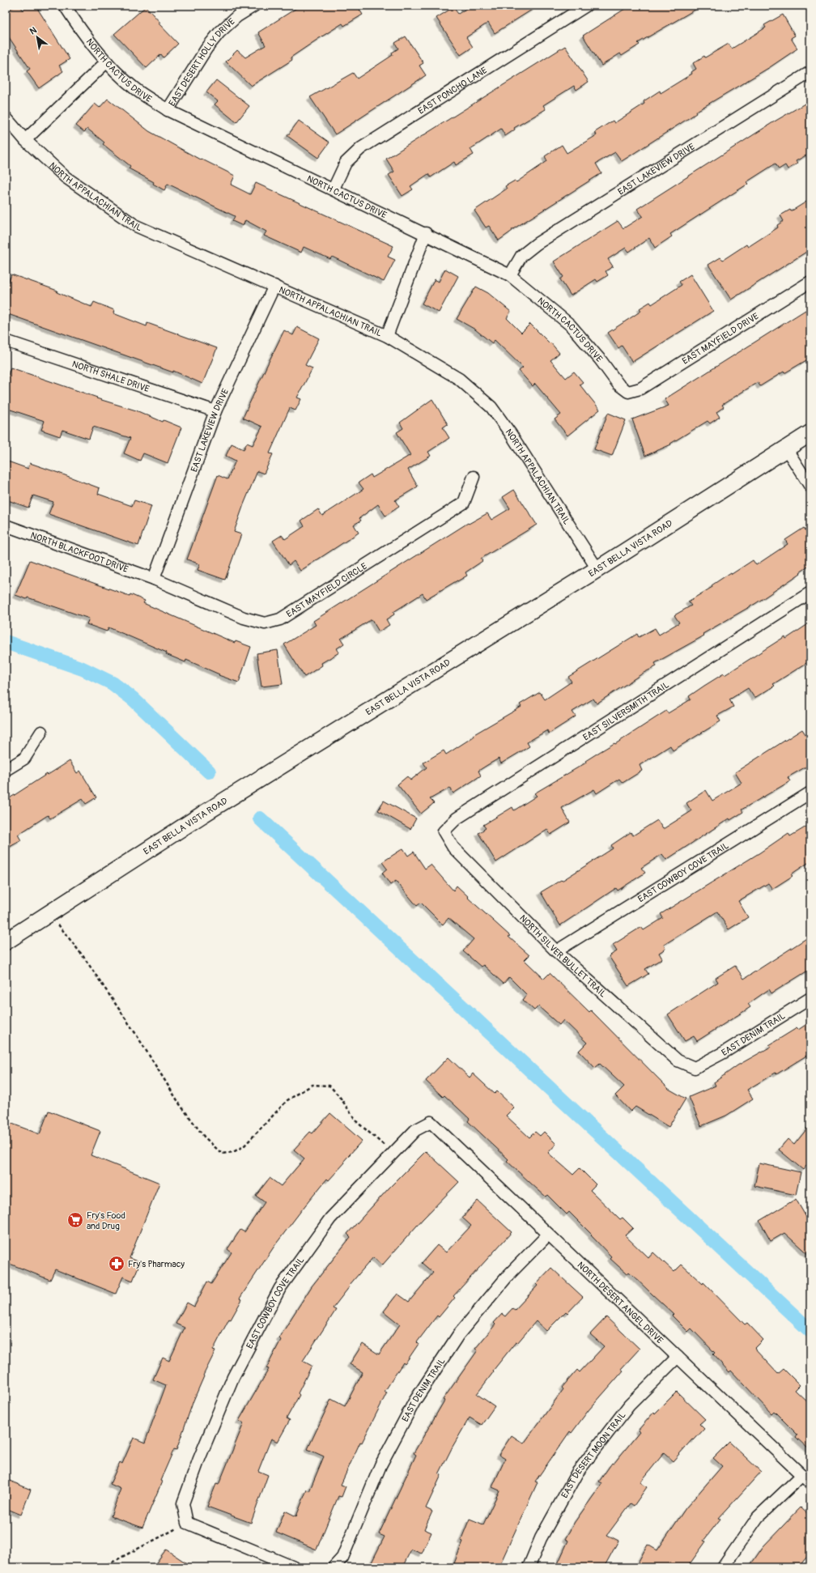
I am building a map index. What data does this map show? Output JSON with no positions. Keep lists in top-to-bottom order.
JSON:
{
  "streets": {
    "street": [
      "EAST DESERT HOLLY DRIVE",
      "NORTH CACTUS DRIVE",
      "EAST PONCHO LANE",
      "EAST LAKEVIEW DRIVE",
      "NORTH APPALACHIAN TRAIL",
      "EAST MAYFIELD DRIVE",
      "NORTH SHALE DRIVE",
      "EAST BELLA VISTA ROAD",
      "NORTH BLACKFOOT DRIVE",
      "EAST MAYFIELD CIRCLE",
      "EAST SILVERSMITH TRAIL",
      "EAST COWBOY COVE TRAIL",
      "NORTH SILVER BULLET TRAIL",
      "EAST DENIM TRAIL",
      "NORTH DESERT ANGEL DRIVE",
      "EAST DESERT MOON TRAIL"
    ]
  },
  "crossings": [
    ["EAST DESERT HOLLY DRIVE", "NORTH CACTUS DRIVE"],
    ["NORTH CACTUS DRIVE", "EAST PONCHO LANE"],
    ["NORTH CACTUS DRIVE", "EAST LAKEVIEW DRIVE"],
    ["NORTH CACTUS DRIVE", "EAST MAYFIELD DRIVE"],
    ["EAST LAKEVIEW DRIVE", "NORTH APPALACHIAN TRAIL"],
    ["EAST LAKEVIEW DRIVE", "NORTH SHALE DRIVE"],
    ["EAST LAKEVIEW DRIVE", "NORTH BLACKFOOT DRIVE"],
    ["EAST LAKEVIEW DRIVE", "EAST MAYFIELD CIRCLE"],
    ["NORTH APPALACHIAN TRAIL", "EAST BELLA VISTA ROAD"],
    ["NORTH BLACKFOOT DRIVE", "EAST MAYFIELD CIRCLE"],
    ["EAST SILVERSMITH TRAIL", "NORTH SILVER BULLET TRAIL"],
    ["EAST COWBOY COVE TRAIL", "NORTH SILVER BULLET TRAIL"],
    ["EAST COWBOY COVE TRAIL", "NORTH DESERT ANGEL DRIVE"],
    ["NORTH SILVER BULLET TRAIL", "EAST DENIM TRAIL"],
    ["EAST DENIM TRAIL", "NORTH DESERT ANGEL DRIVE"],
    ["NORTH DESERT ANGEL DRIVE", "EAST DESERT MOON TRAIL"]
  ],
  "places": {
    "supermarket": ["Fry's Food and Drug"],
    "pharmacy": ["Fry's Pharmacy"]
  },
  "north": "top left"
}
